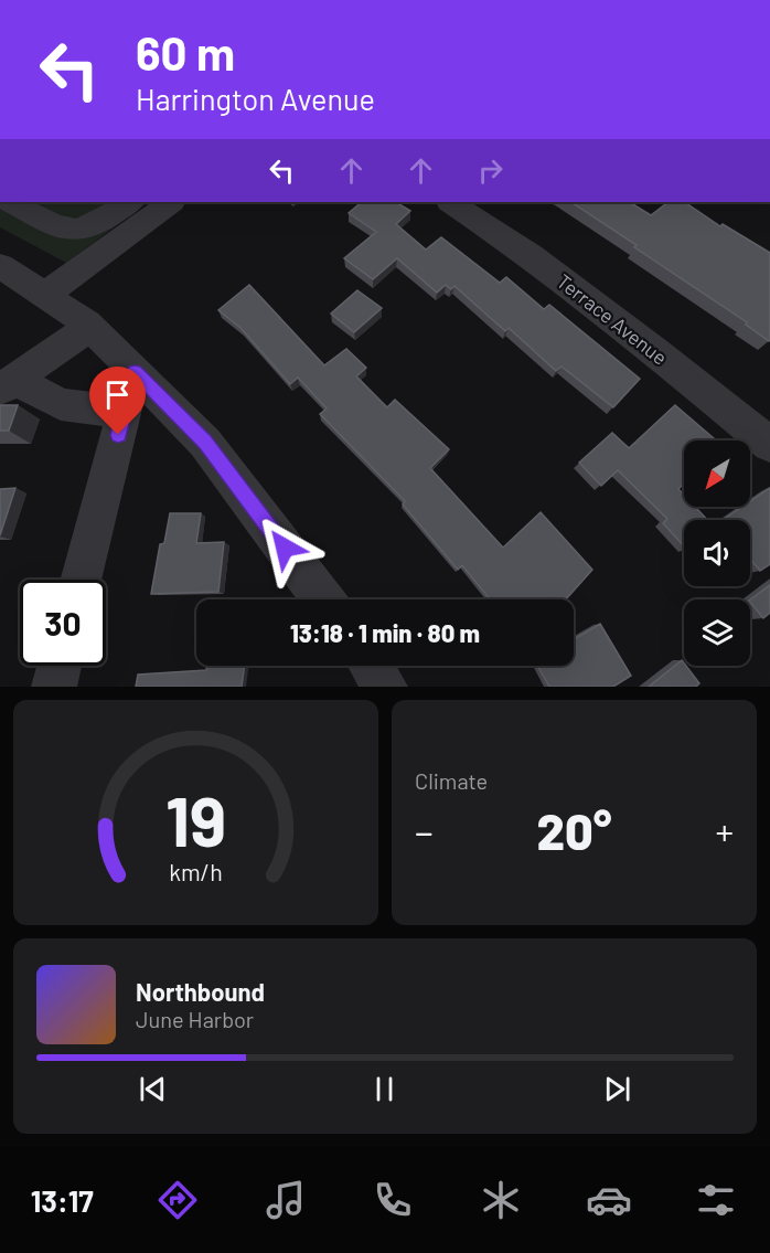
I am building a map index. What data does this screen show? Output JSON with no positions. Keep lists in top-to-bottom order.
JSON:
{
  "streets": {
    "street": ["Terrace Avenue"]
  },
  "north": "bottom left",
  "page": {
    "turn": ["60 m", "Harrington Avenue"],
    "limit": "30",
    "trip": "13:18 · 1 min · 80 m",
    "tile": "Climate",
    "heat": ["−", "20°", "+"],
    "song": ["Northbound", "June Harbor"],
    "tabs": "13:17",
    "gauge": ["19", "km/h"]
  }
}
